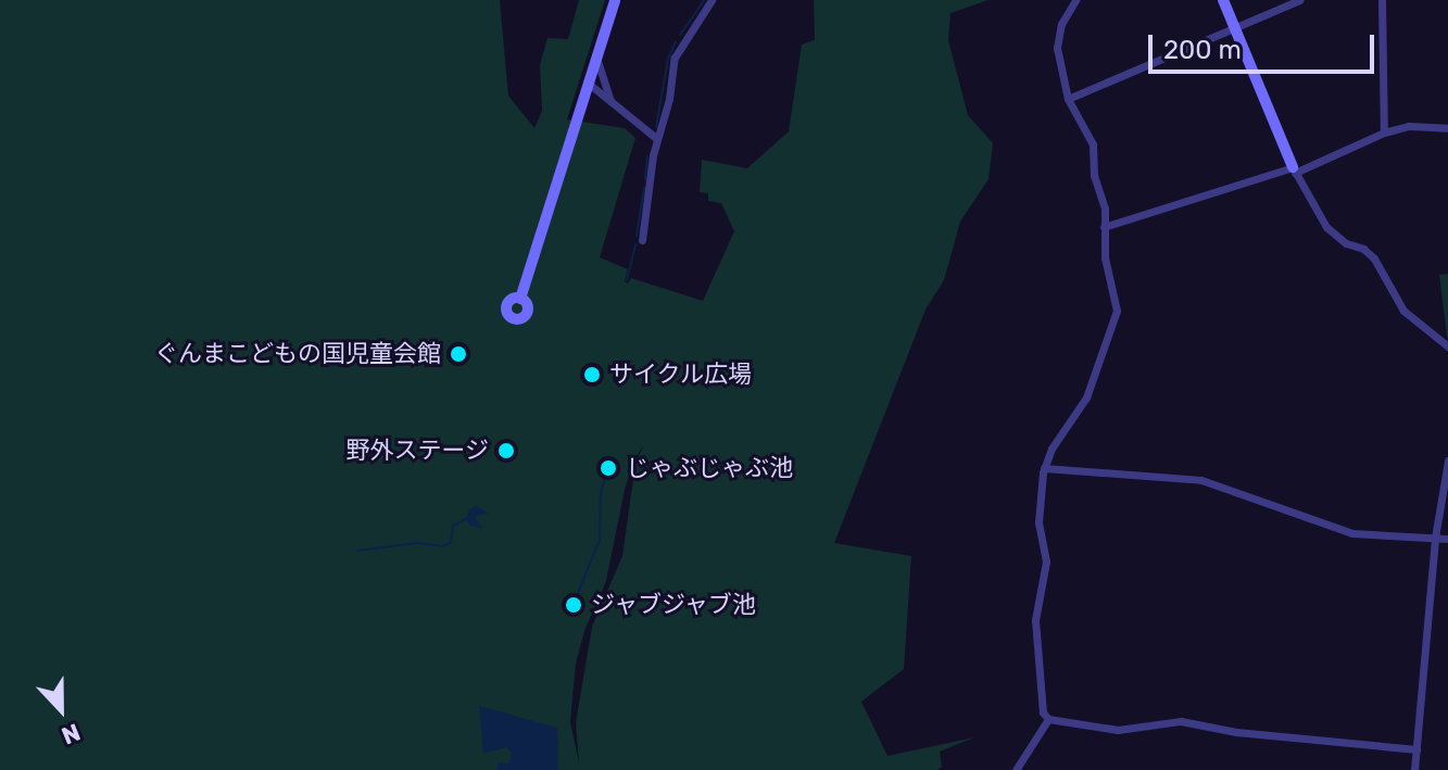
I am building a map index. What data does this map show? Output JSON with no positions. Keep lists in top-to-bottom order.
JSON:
{
  "places": [
    "ぐんまこどもの国児童会館",
    "サイクル広場",
    "野外ステージ",
    "じゃぶじゃぶ池",
    "ジャブジャブ池"
  ],
  "scale_bar": "200 m",
  "north": "bottom"
}
